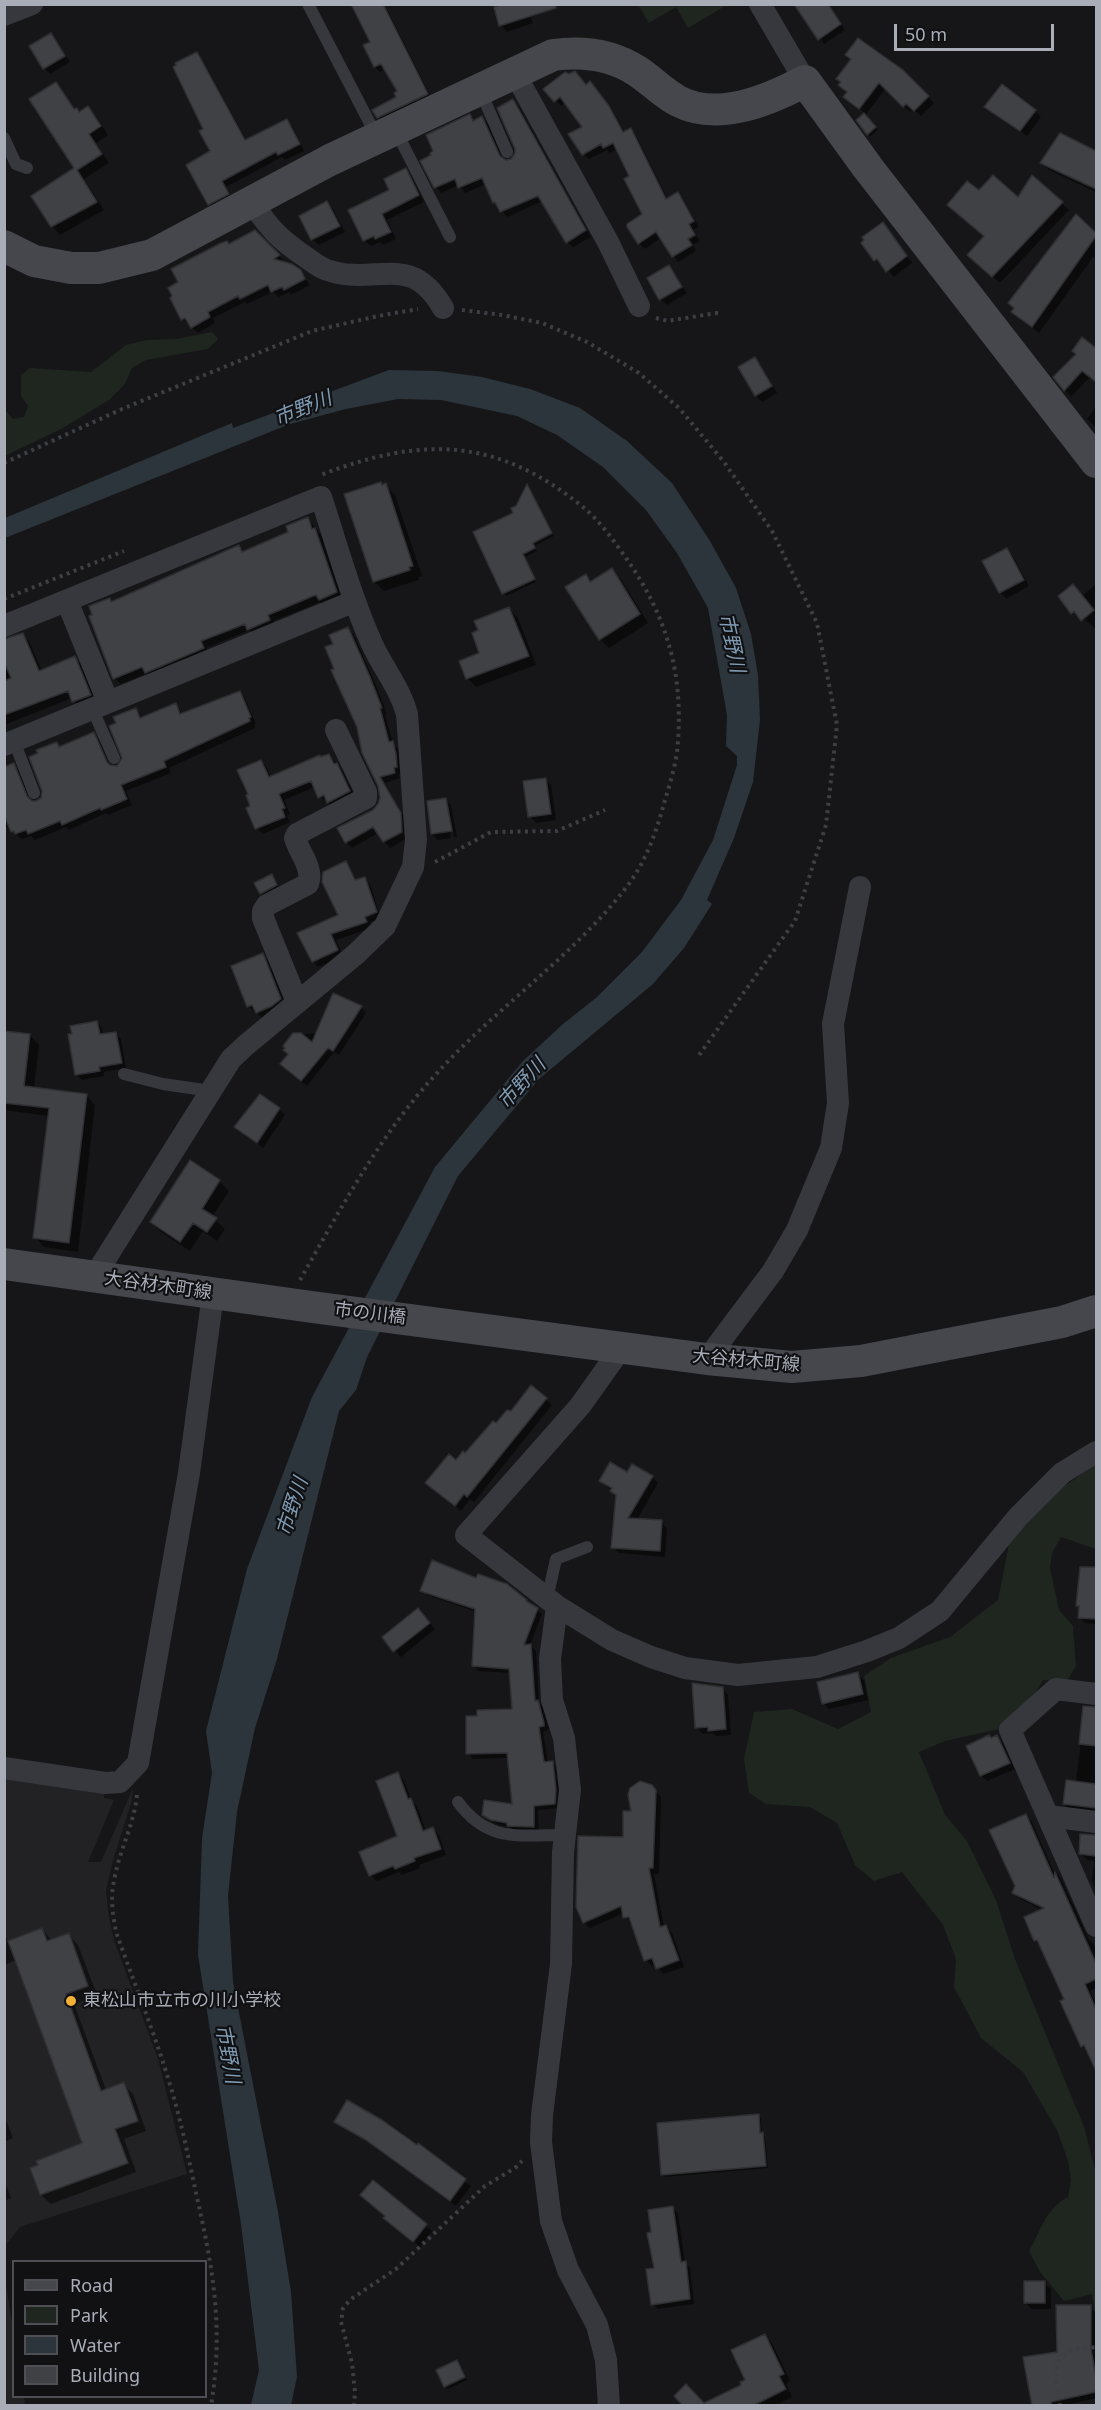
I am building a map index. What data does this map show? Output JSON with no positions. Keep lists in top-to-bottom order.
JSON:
{
  "streets": {
    "street": ["大谷材木町線", "市の川橋"]
  },
  "crossings": [
    ["大谷材木町線", "市の川橋"]
  ],
  "water": ["市野川"],
  "places": ["東松山市立市の川小学校"],
  "legend": [
    "Road",
    "Park",
    "Water",
    "Building"
  ],
  "scale_bar": "50 m"
}
